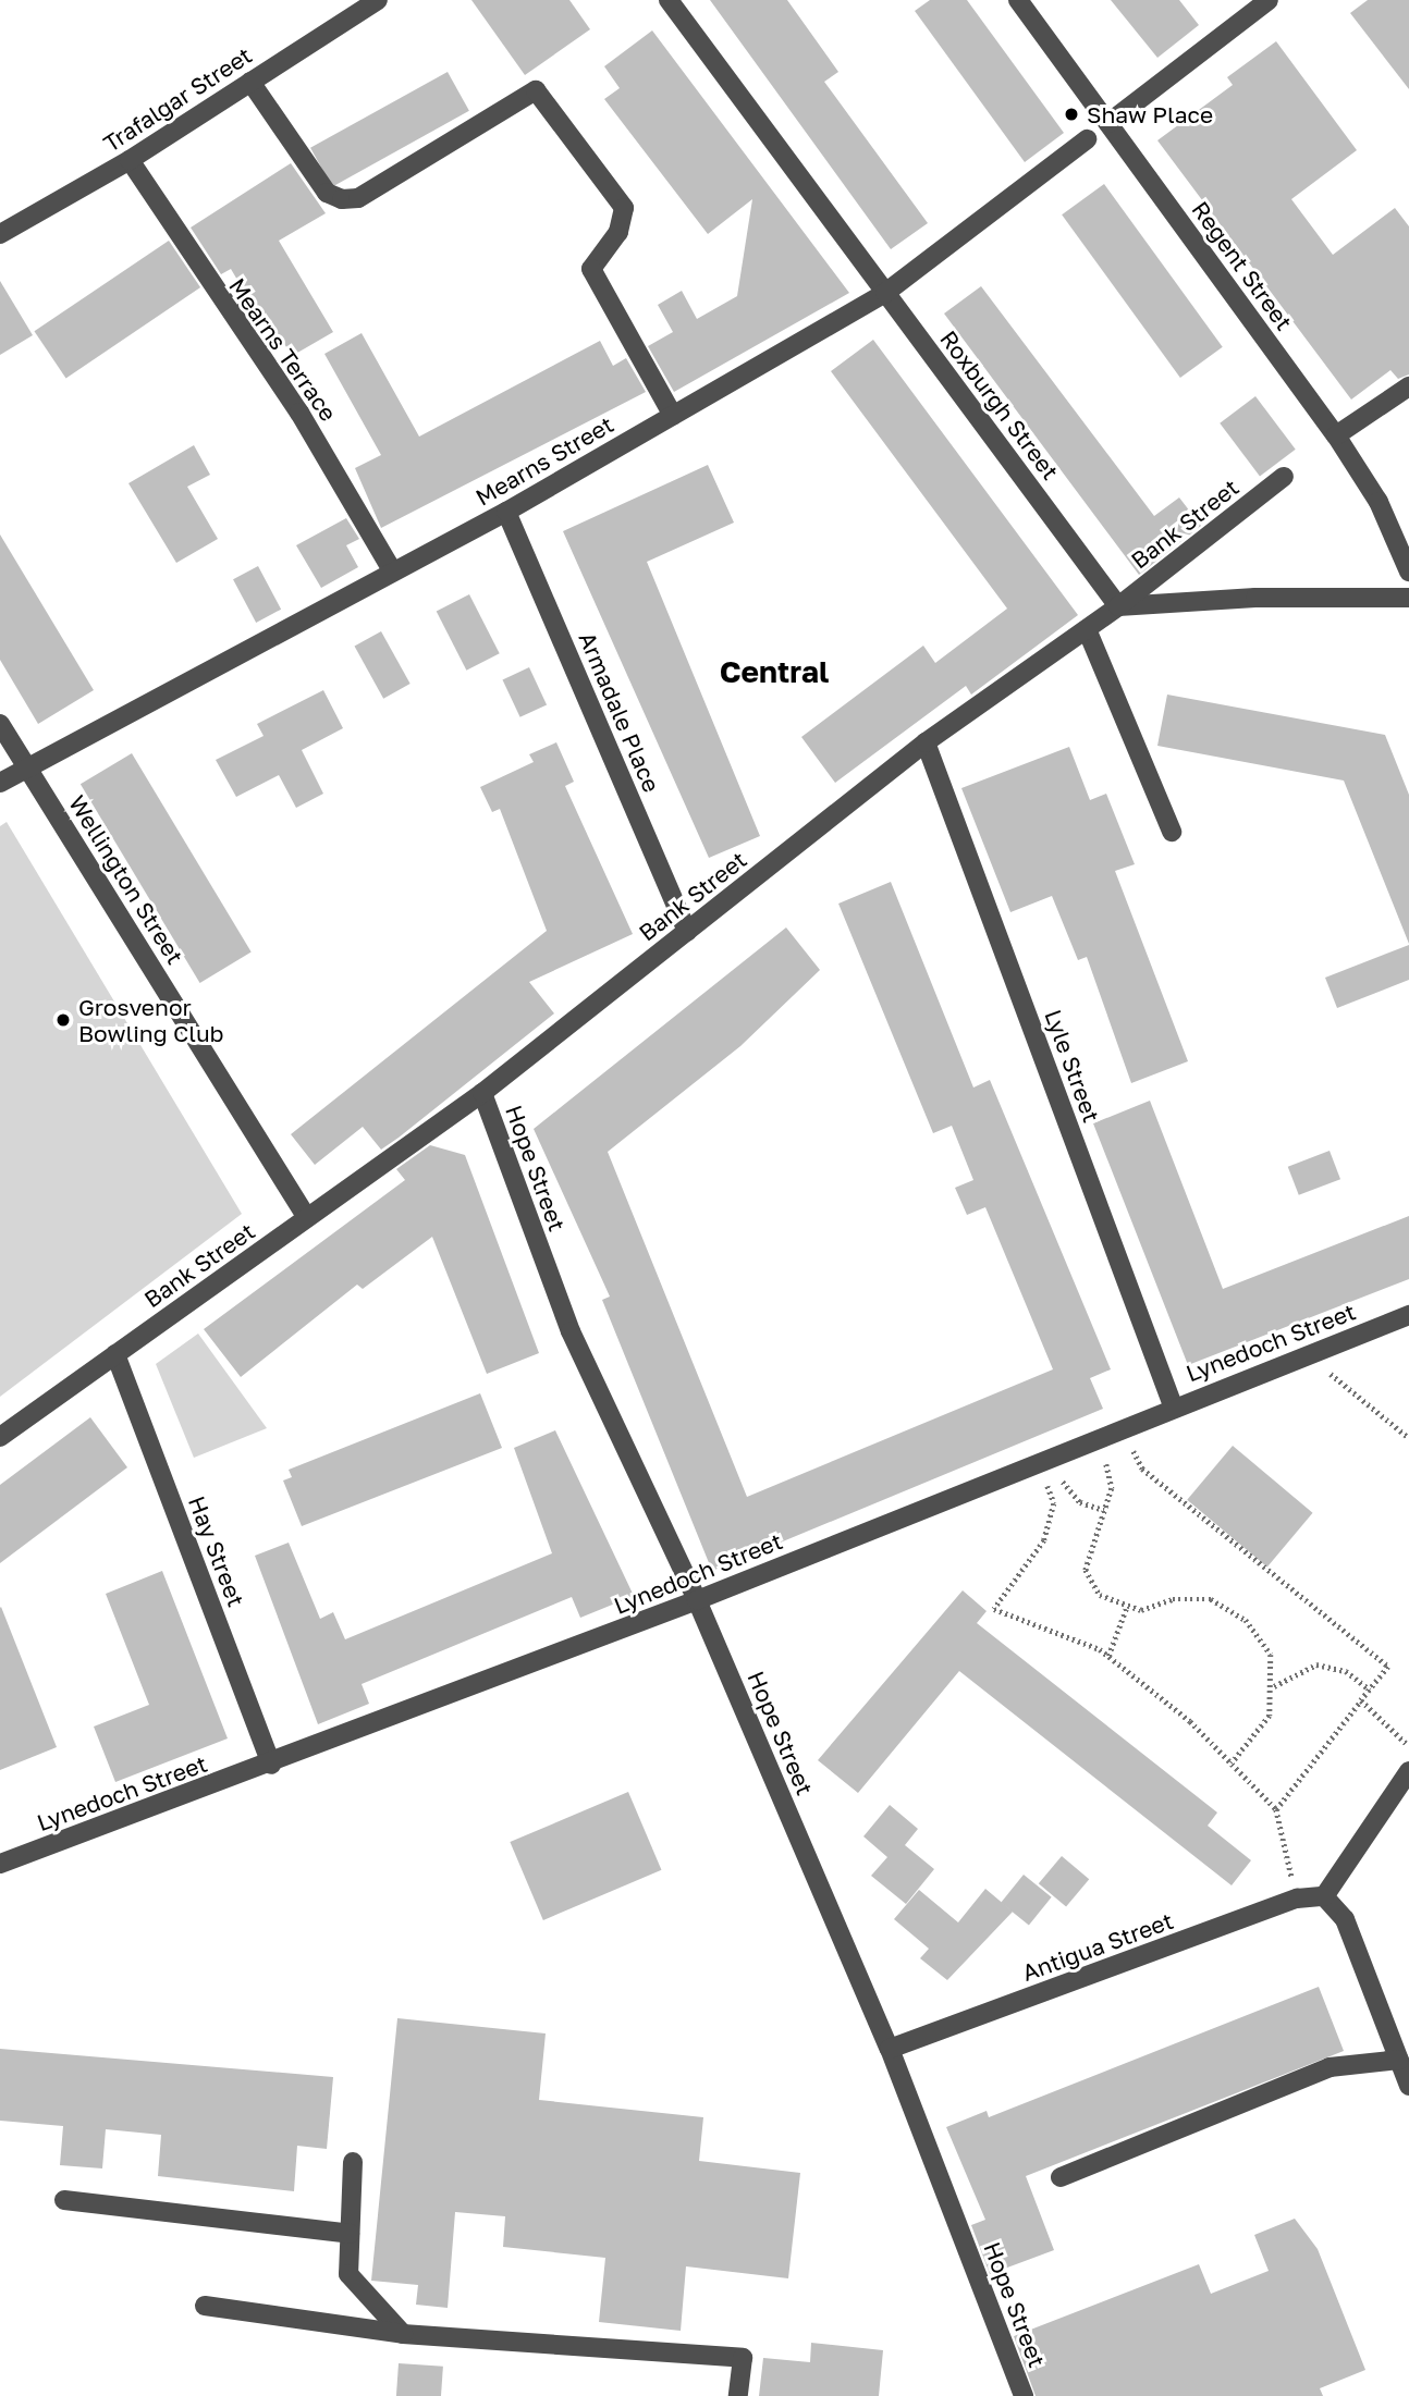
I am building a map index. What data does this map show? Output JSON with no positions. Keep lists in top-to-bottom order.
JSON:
{
  "streets": {
    "street": [
      "Trafalgar Street",
      "Regent Street",
      "Mearns Terrace",
      "Roxburgh Street",
      "Mearns Street",
      "Bank Street",
      "Armadale Place",
      "Wellington Street",
      "Lyle Street",
      "Hope Street",
      "Lynedoch Street",
      "Hay Street",
      "Antigua Street"
    ]
  },
  "crossings": [
    ["Trafalgar Street", "Mearns Terrace"],
    ["Mearns Terrace", "Mearns Street"],
    ["Roxburgh Street", "Mearns Street"],
    ["Roxburgh Street", "Bank Street"],
    ["Mearns Street", "Armadale Place"],
    ["Mearns Street", "Wellington Street"],
    ["Bank Street", "Armadale Place"],
    ["Bank Street", "Wellington Street"],
    ["Bank Street", "Lyle Street"],
    ["Bank Street", "Hope Street"],
    ["Bank Street", "Hay Street"],
    ["Lyle Street", "Lynedoch Street"],
    ["Hope Street", "Lynedoch Street"],
    ["Hope Street", "Antigua Street"],
    ["Lynedoch Street", "Hay Street"]
  ],
  "districts": ["Central"],
  "places": ["Shaw Place", "Grosvenor Bowling Club"]
}
